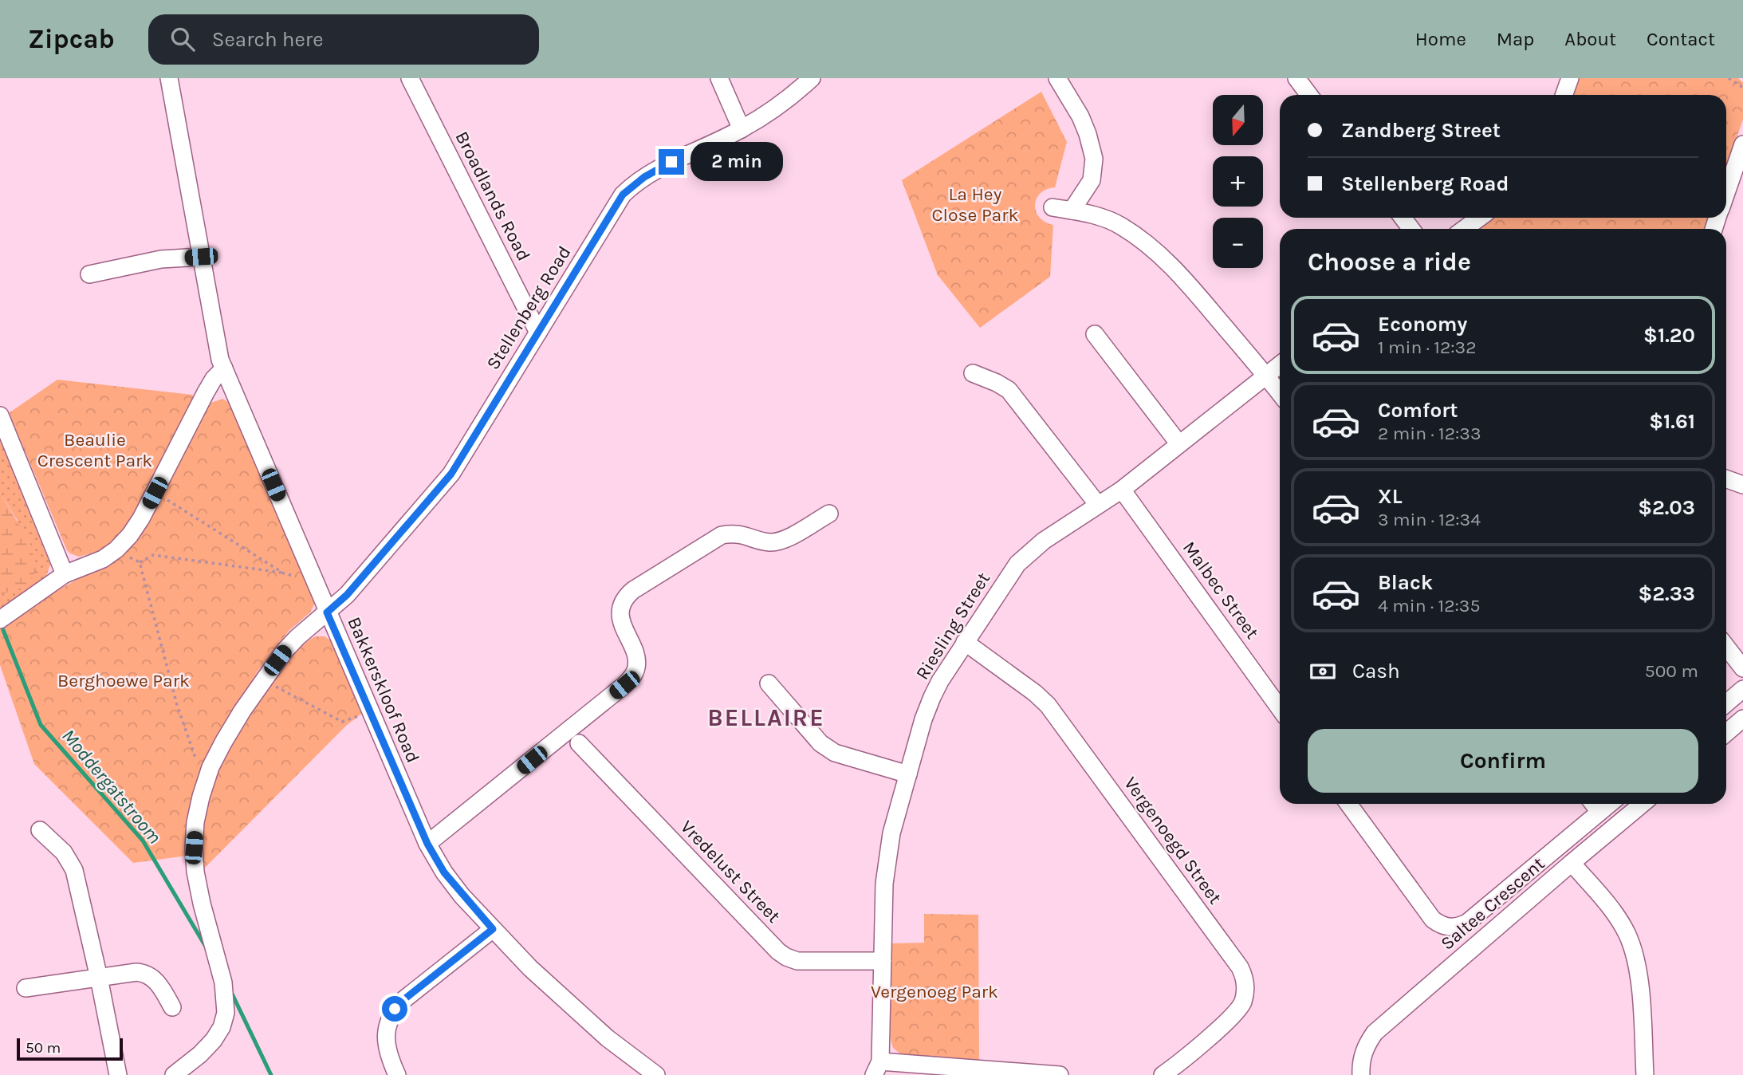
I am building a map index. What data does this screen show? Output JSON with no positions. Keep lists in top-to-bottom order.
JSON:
{
  "streets": {
    "street": [
      "Broadlands Road",
      "Stellenberg Road",
      "Malbec Street",
      "Riesling Street",
      "Bakkerskloof Road",
      "Vergenoegd Street",
      "Vredelust Street",
      "Saltee Crescent"
    ]
  },
  "crossings": [
    ["Broadlands Road", "Stellenberg Road"],
    ["Stellenberg Road", "Bakkerskloof Road"],
    ["Malbec Street", "Riesling Street"],
    ["Riesling Street", "Vergenoegd Street"],
    ["Riesling Street", "Vredelust Street"]
  ],
  "districts": ["BELLAIRE"],
  "water": ["Moddergatstroom"],
  "parks": [
    "La Hey Close Park",
    "Beaulie Crescent Park",
    "Berghoewe Park",
    "Vergenoeg Park"
  ],
  "scale_bar": "50 m",
  "north": "bottom",
  "page": {
    "header": "Zipcab",
    "search": "Search here",
    "nav": [
      "Home",
      "Map",
      "About",
      "Contact"
    ],
    "map_buttons": ["+", "−"],
    "banner": ["Zandberg Street", "Stellenberg Road"],
    "bubble": "2 min",
    "heading": "Choose a ride",
    "list": [
      {
        "name": "Economy",
        "note": "1 min · 12:32",
        "value": "$1.20"
      },
      {
        "name": "Comfort",
        "note": "2 min · 12:33",
        "value": "$1.61"
      },
      {
        "name": "XL",
        "note": "3 min · 12:34",
        "value": "$2.03"
      },
      {
        "name": "Black",
        "note": "4 min · 12:35",
        "value": "$2.33"
      }
    ],
    "pay": ["Cash", "500 m"],
    "buttons": "Confirm",
    "scale": "50 m"
  }
}
